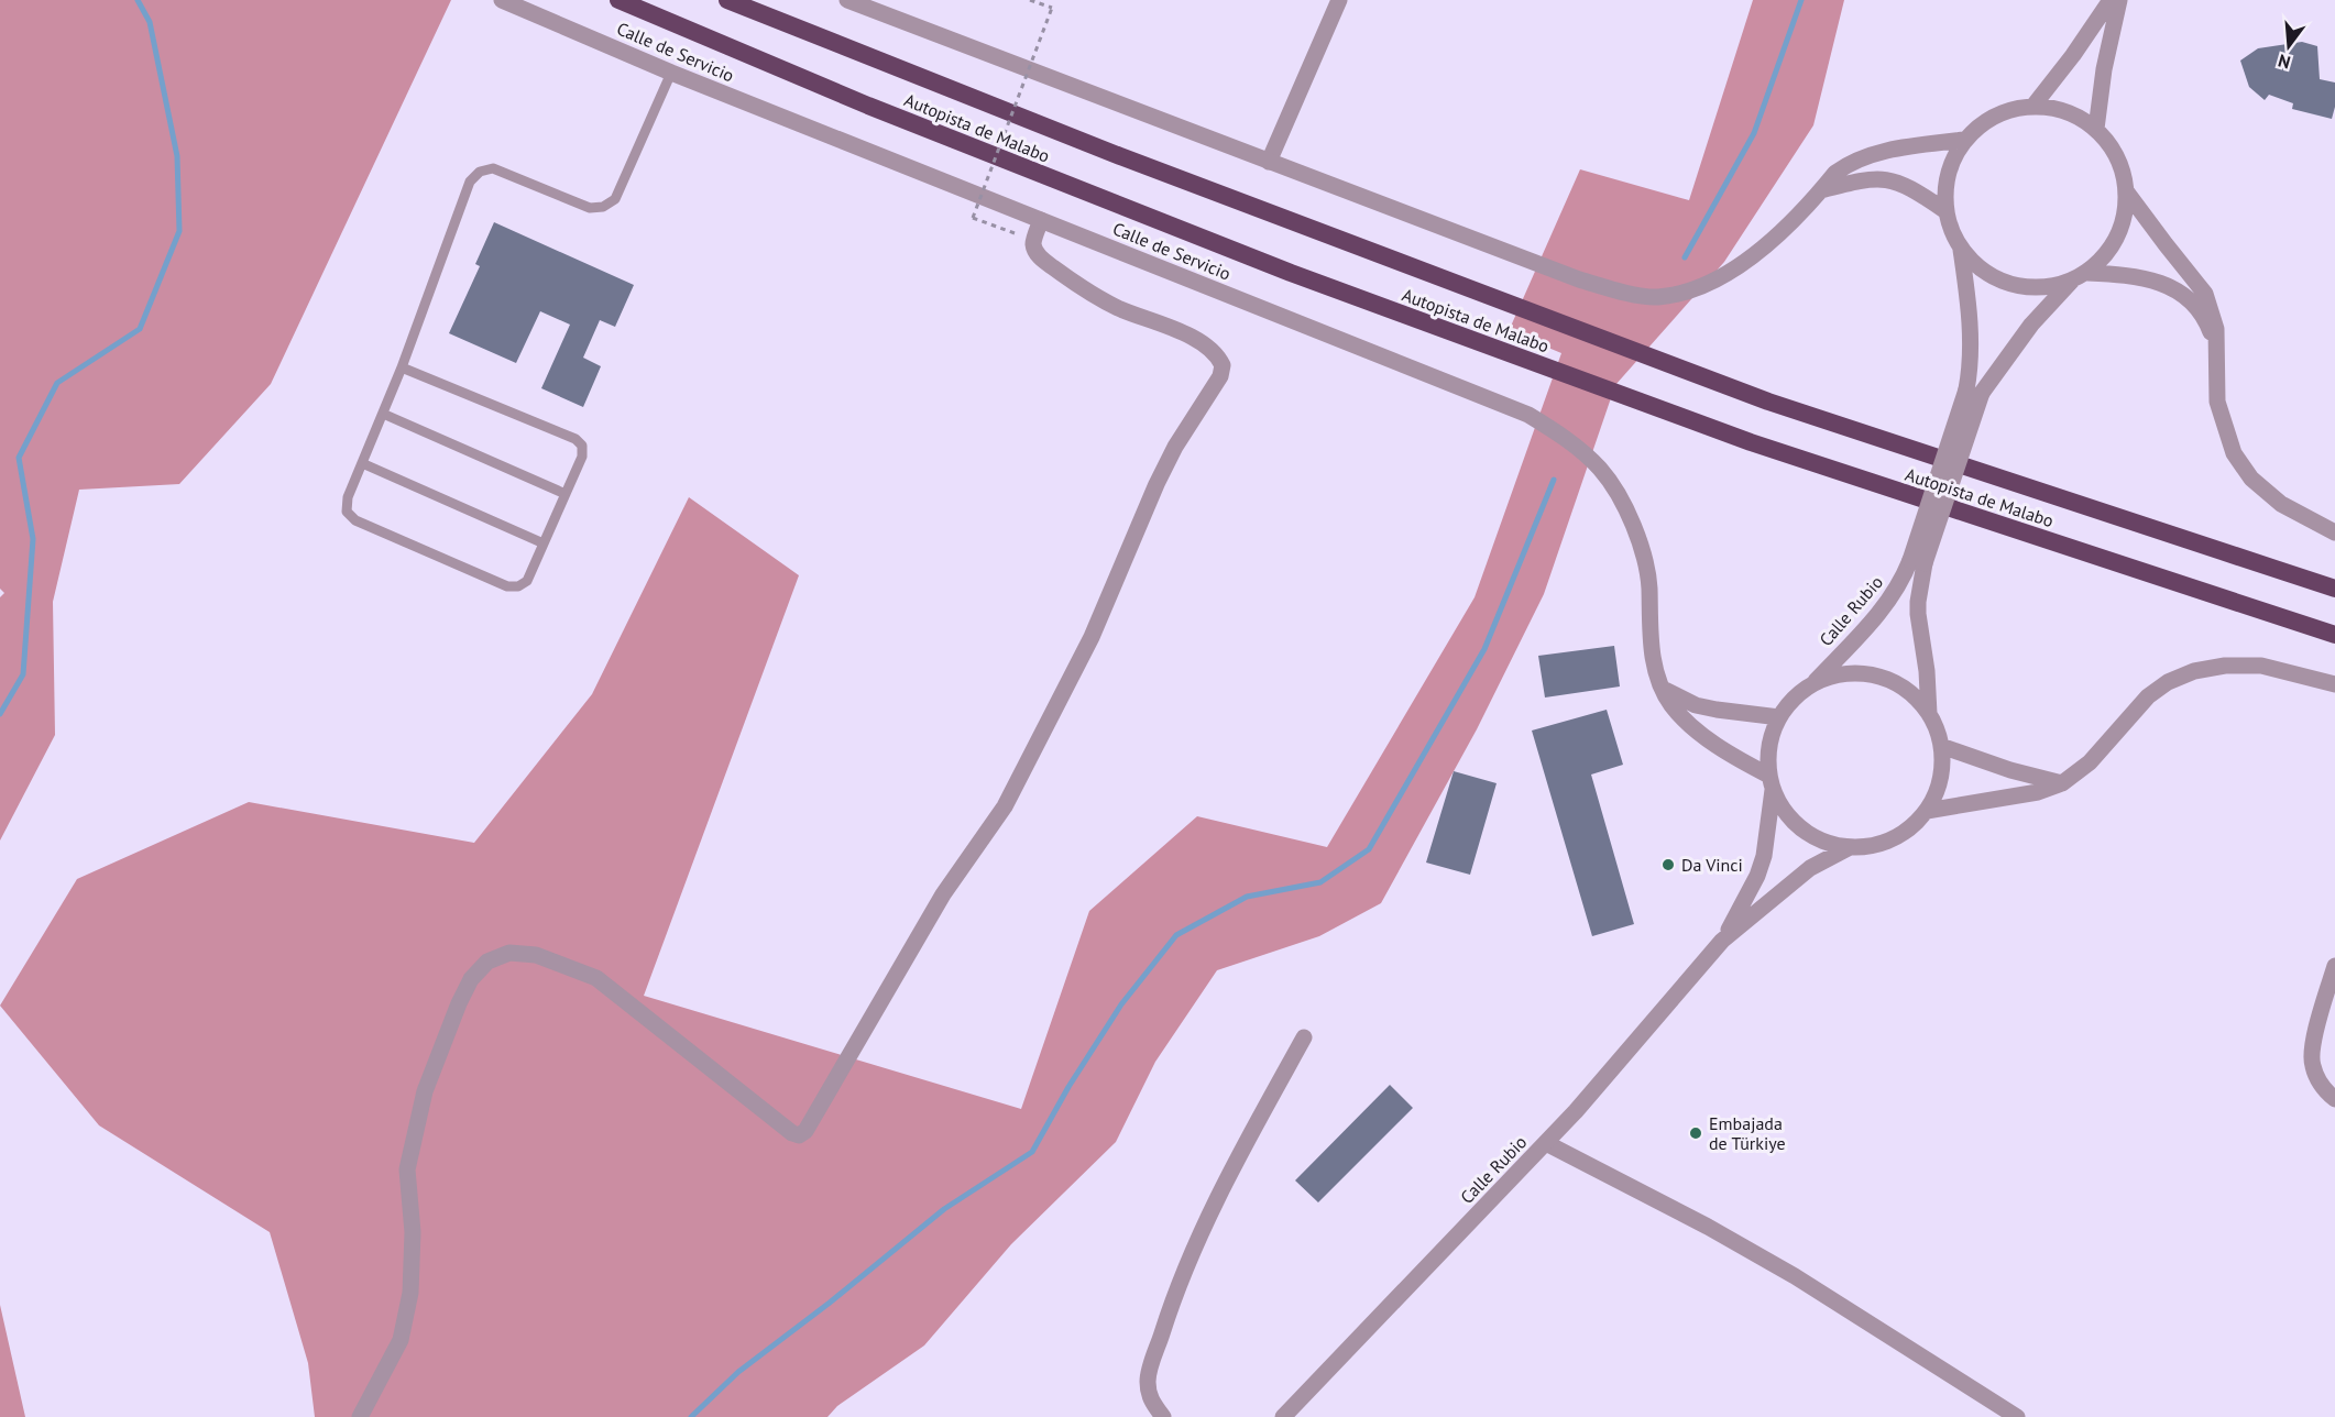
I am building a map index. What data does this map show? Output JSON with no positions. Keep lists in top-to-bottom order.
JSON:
{
  "streets": {
    "highway": ["Autopista de Malabo"],
    "street": ["Calle de Servicio", "Calle Rubio"]
  },
  "crossings": [
    ["Calle de Servicio", "Calle Rubio"]
  ],
  "places": ["Da Vinci", "Embajada de Türkiye"],
  "north": "bottom"
}
